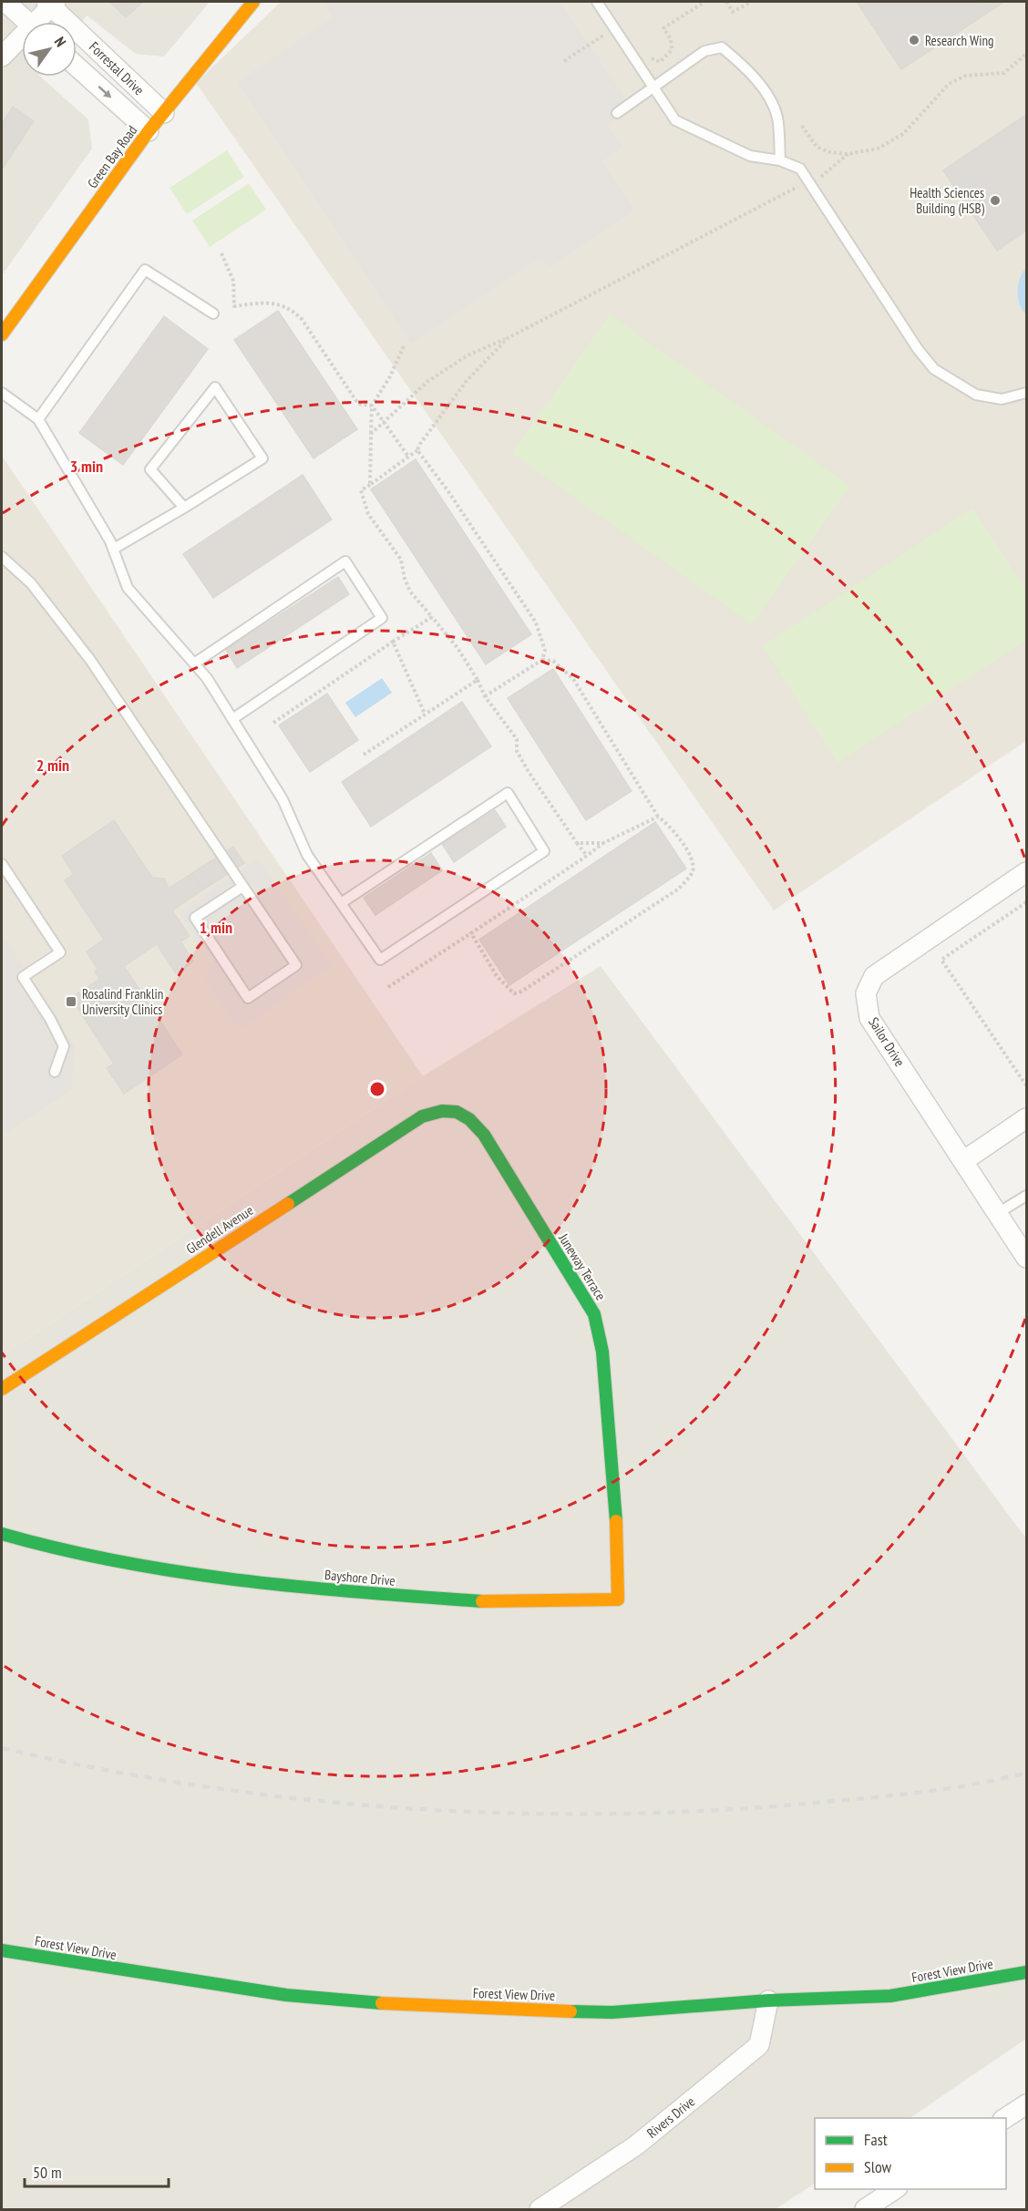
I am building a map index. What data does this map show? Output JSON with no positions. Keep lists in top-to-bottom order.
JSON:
{
  "streets": {
    "street": [
      "Forrestal Drive",
      "Green Bay Road",
      "Sailor Drive",
      "Glendell Avenue",
      "Juneway Terrace",
      "Bayshore Drive",
      "Forest View Drive",
      "Rivers Drive"
    ]
  },
  "crossings": [
    ["Forrestal Drive", "Green Bay Road"],
    ["Glendell Avenue", "Juneway Terrace"],
    ["Juneway Terrace", "Bayshore Drive"],
    ["Forest View Drive", "Rivers Drive"]
  ],
  "places": {
    "other": ["Research Wing", "Health Sciences Building (HSB)"],
    "transit": ["Rosalind Franklin University Clinics"]
  },
  "legend": ["Fast", "Slow"],
  "scale_bar": "50 m",
  "north": "top right",
  "rings": ["3 min", "2 min", "1 min"]
}
